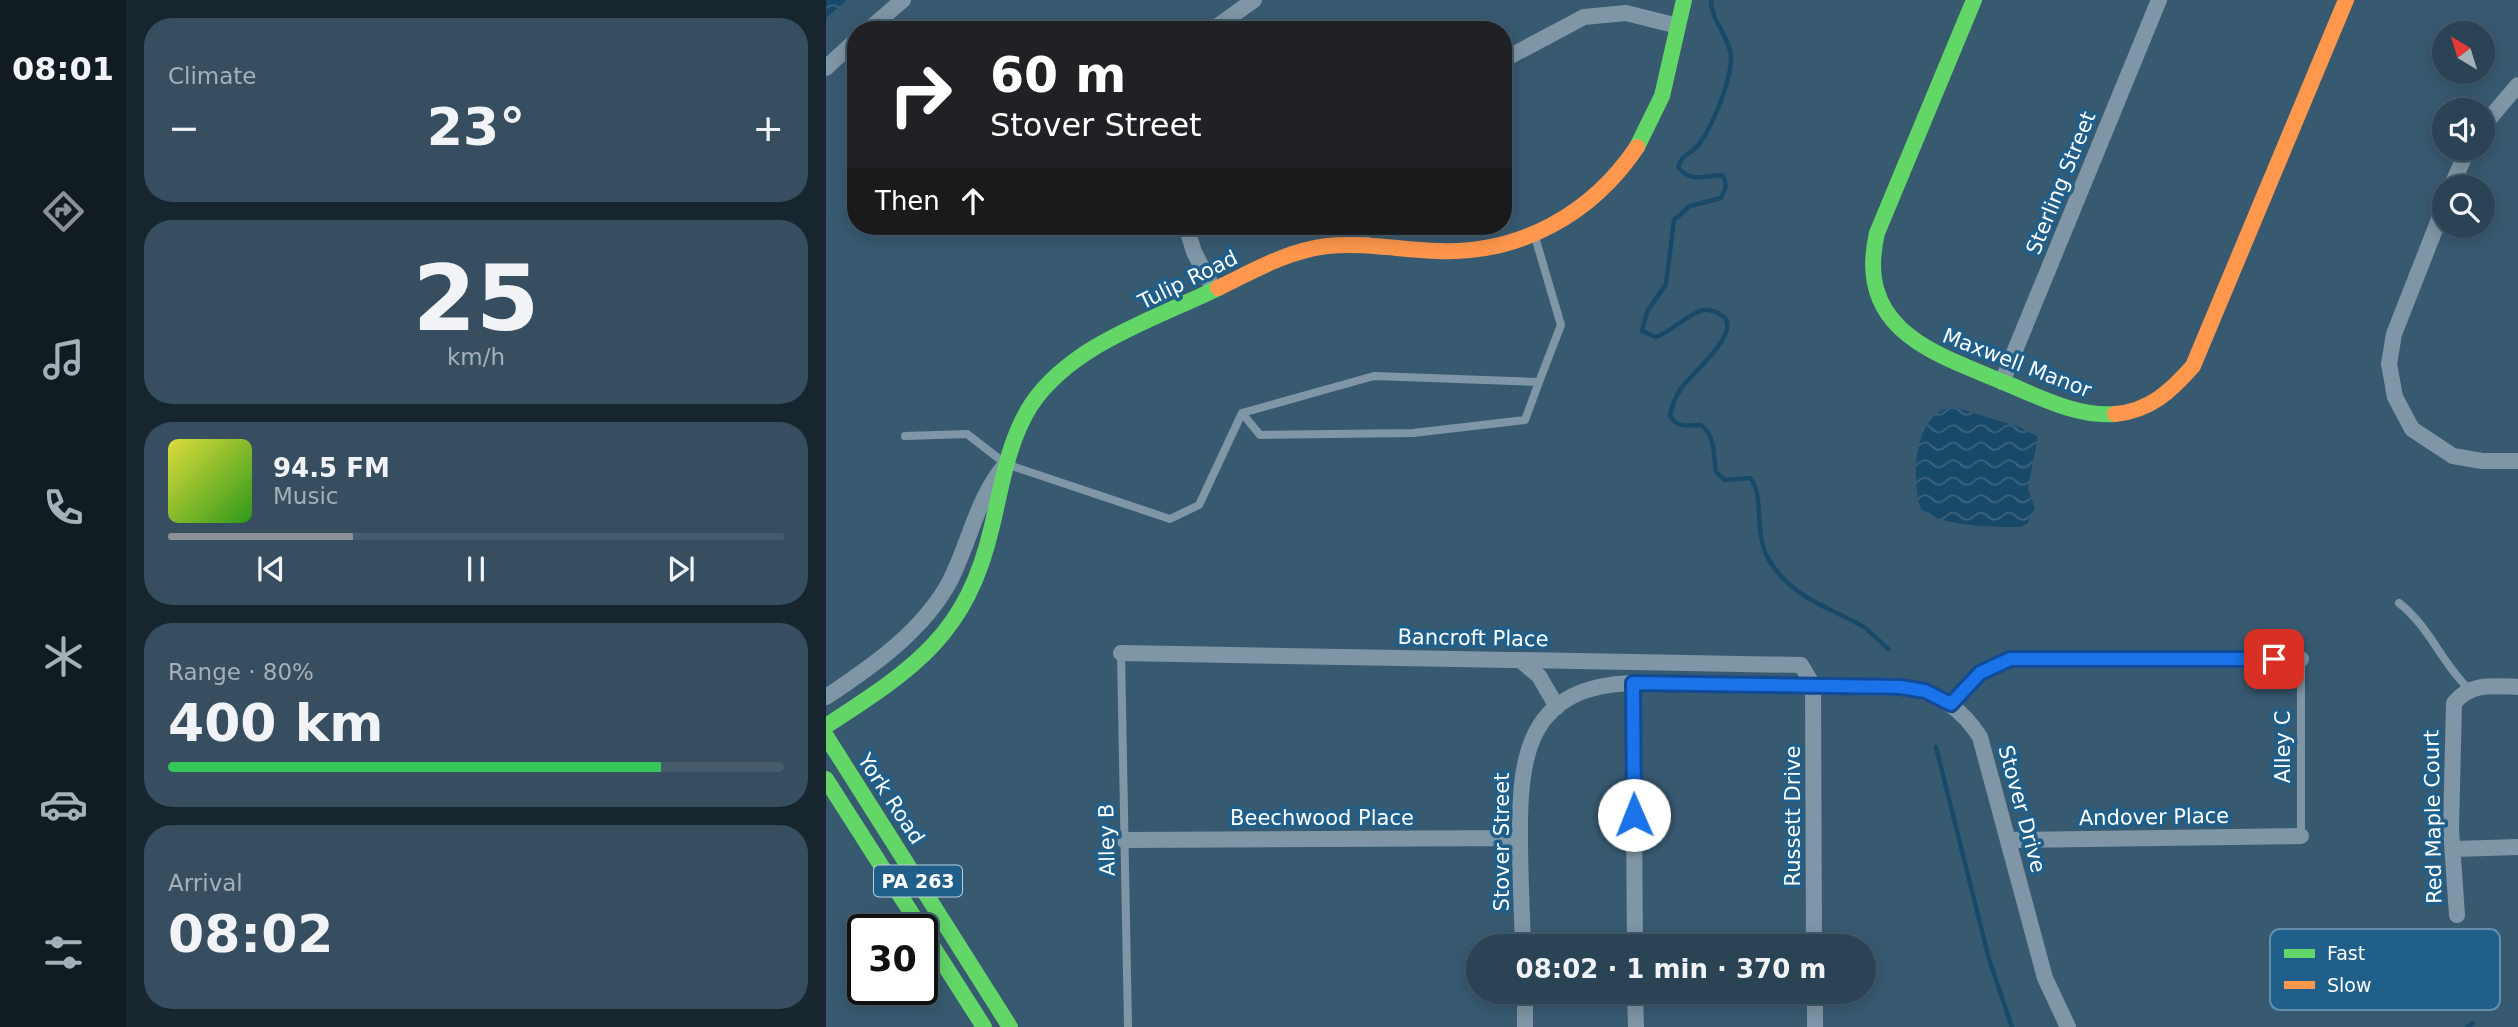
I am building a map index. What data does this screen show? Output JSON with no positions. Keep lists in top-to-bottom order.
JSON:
{
  "streets": {
    "main road": [
      "Tulip Road",
      "Maxwell Manor",
      "York Road",
      "PA 263"
    ],
    "street": [
      "Sterling Street",
      "Bancroft Place",
      "Stover Drive",
      "Russett Drive",
      "Andover Place",
      "Red Maple Court",
      "Beechwood Place",
      "Stover Street"
    ],
    "lane": ["Alley C", "Alley B"]
  },
  "crossings": [
    ["Sterling Street", "Maxwell Manor"],
    ["Bancroft Place", "Stover Drive"],
    ["Bancroft Place", "Russett Drive"],
    ["Bancroft Place", "Alley B"],
    ["Bancroft Place", "Stover Street"],
    ["Alley C", "Andover Place"],
    ["Stover Drive", "Russett Drive"],
    ["Stover Drive", "Andover Place"],
    ["Stover Drive", "Stover Street"],
    ["Russett Drive", "Stover Street"],
    ["Beechwood Place", "Alley B"],
    ["Beechwood Place", "Stover Street"]
  ],
  "legend": ["Fast", "Slow"],
  "north": "top left",
  "page": {
    "tabs": "08:01",
    "tile": [
      "Climate",
      ["25", "km/h"],
      ["Range · 80%", "400 km"],
      ["Arrival", "08:02"]
    ],
    "turn": ["60 m", "Stover Street"],
    "heat": ["−", "23°", "+"],
    "then": "Then",
    "song": ["94.5 FM", "Music"],
    "limit": "30",
    "trip": "08:02 · 1 min · 370 m"
  }
}
